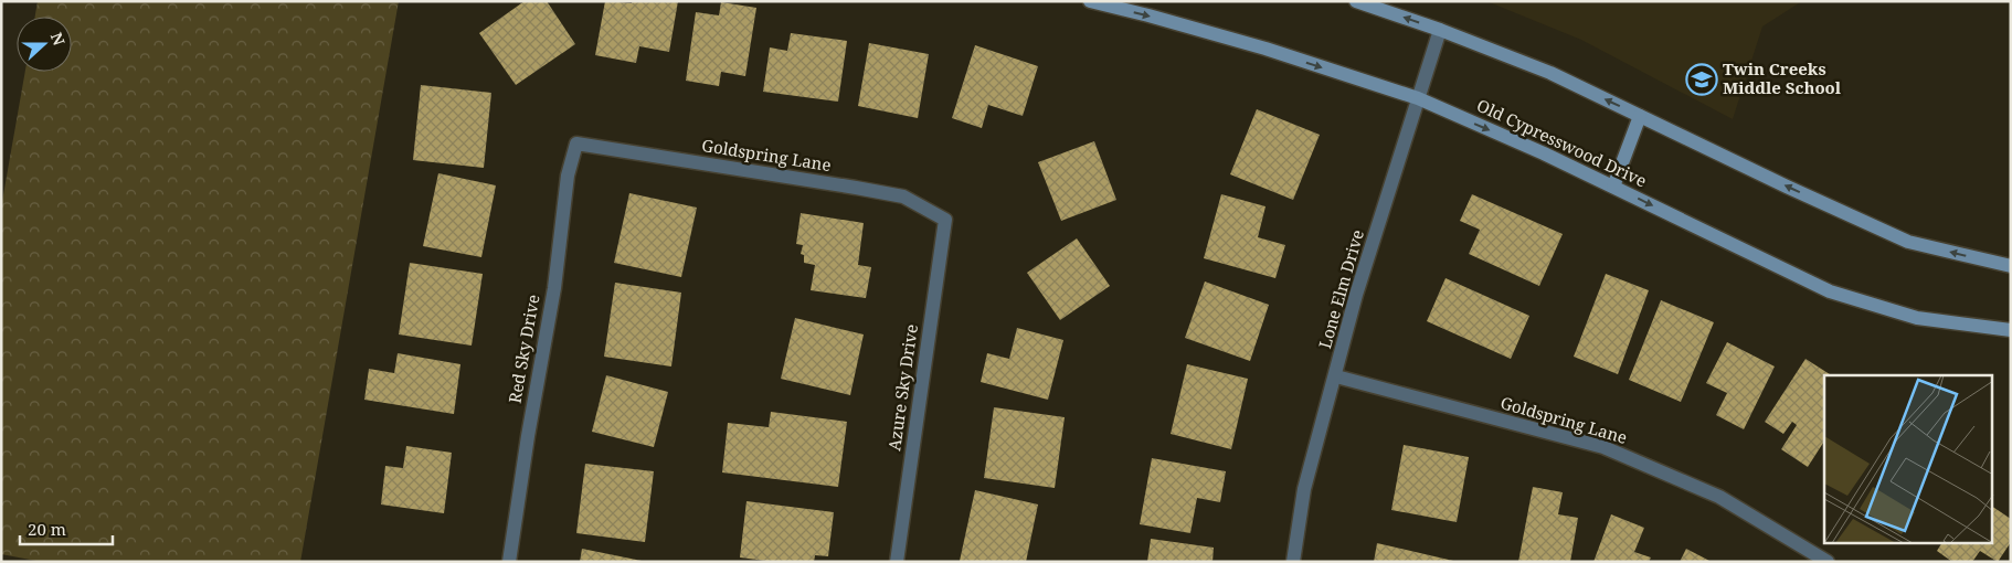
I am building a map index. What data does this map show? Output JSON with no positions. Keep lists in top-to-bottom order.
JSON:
{
  "streets": {
    "street": [
      "Old Cypresswood Drive",
      "Goldspring Lane",
      "Lone Elm Drive",
      "Red Sky Drive",
      "Azure Sky Drive"
    ]
  },
  "crossings": [
    ["Old Cypresswood Drive", "Lone Elm Drive"],
    ["Goldspring Lane", "Lone Elm Drive"],
    ["Goldspring Lane", "Red Sky Drive"],
    ["Goldspring Lane", "Azure Sky Drive"]
  ],
  "places": {
    "school or university": ["Twin Creeks Middle School"]
  },
  "scale_bar": "20 m",
  "north": "right"
}
